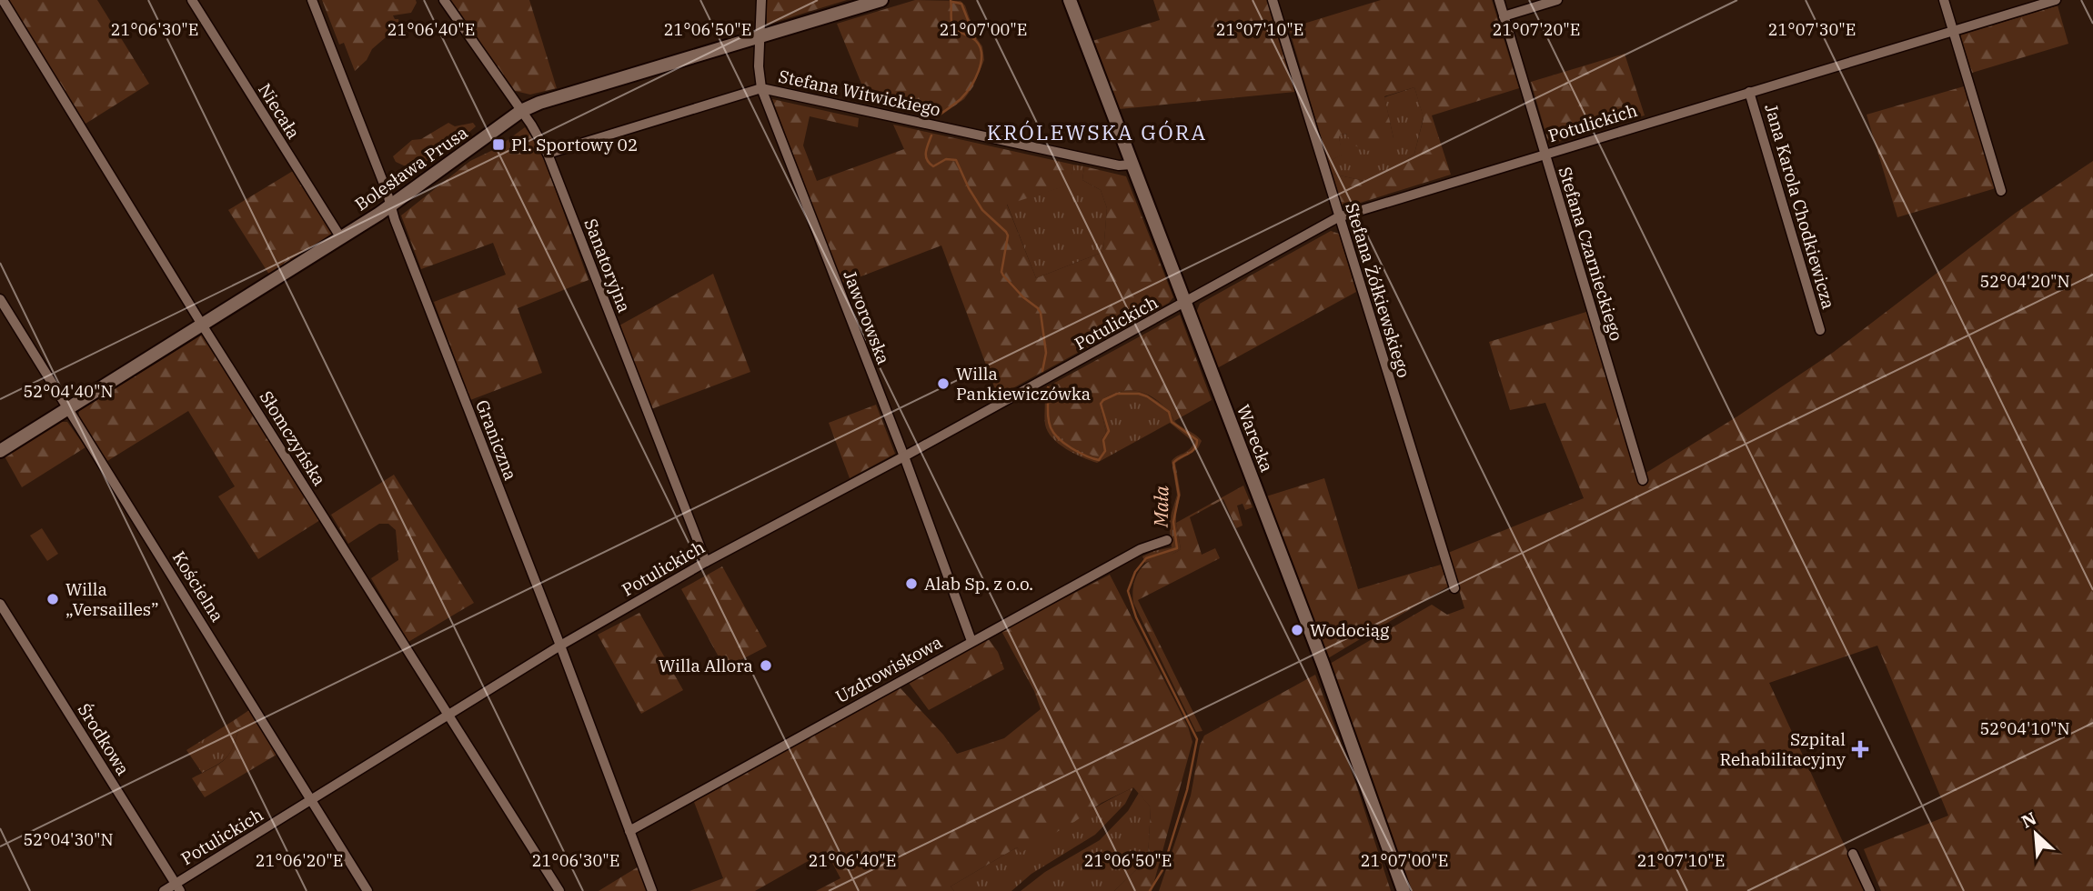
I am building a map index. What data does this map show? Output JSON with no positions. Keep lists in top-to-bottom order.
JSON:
{
  "streets": {
    "street": [
      "Stefana Witwickiego",
      "Niecała",
      "Potulickich",
      "Bolesława Prusa",
      "Jana Karola Chodkiewicza",
      "Stefana Czarnieckiego",
      "Sanatoryjna",
      "Stefana Żółkiewskiego",
      "Jaworowska",
      "Słomczyńska",
      "Warecka",
      "Graniczna",
      "Kościelna",
      "Uzdrowiskowa",
      "Środkowa"
    ]
  },
  "crossings": [
    ["Stefana Witwickiego", "Sanatoryjna"],
    ["Stefana Witwickiego", "Jaworowska"],
    ["Stefana Witwickiego", "Warecka"],
    ["Niecała", "Bolesława Prusa"],
    ["Potulickich", "Jana Karola Chodkiewicza"],
    ["Potulickich", "Stefana Czarnieckiego"],
    ["Potulickich", "Sanatoryjna"],
    ["Potulickich", "Stefana Żółkiewskiego"],
    ["Potulickich", "Jaworowska"],
    ["Potulickich", "Słomczyńska"],
    ["Potulickich", "Warecka"],
    ["Potulickich", "Graniczna"],
    ["Potulickich", "Kościelna"],
    ["Potulickich", "Środkowa"],
    ["Bolesława Prusa", "Sanatoryjna"],
    ["Bolesława Prusa", "Jaworowska"],
    ["Bolesława Prusa", "Słomczyńska"],
    ["Bolesława Prusa", "Graniczna"],
    ["Bolesława Prusa", "Kościelna"],
    ["Jaworowska", "Uzdrowiskowa"],
    ["Graniczna", "Uzdrowiskowa"]
  ],
  "districts": ["KRÓLEWSKA GÓRA"],
  "water": ["Mała"],
  "places": {
    "transit": ["Pl. Sportowy 02"],
    "other": [
      "Willa Pankiewiczówka",
      "Alab Sp. z o.o.",
      "Willa „Versailles”",
      "Wodociąg",
      "Willa Allora"
    ],
    "health": ["Szpital Rehabilitacyjny"]
  },
  "north": "top left",
  "coordinates": [
    "21°06'30\"E",
    "21°06'40\"E",
    "21°06'50\"E",
    "21°07'00\"E",
    "21°07'10\"E",
    "21°07'20\"E",
    "21°07'30\"E",
    "52°04'20\"N",
    "52°04'40\"N",
    "52°04'10\"N",
    "52°04'30\"N",
    "21°06'20\"E"
  ]
}
